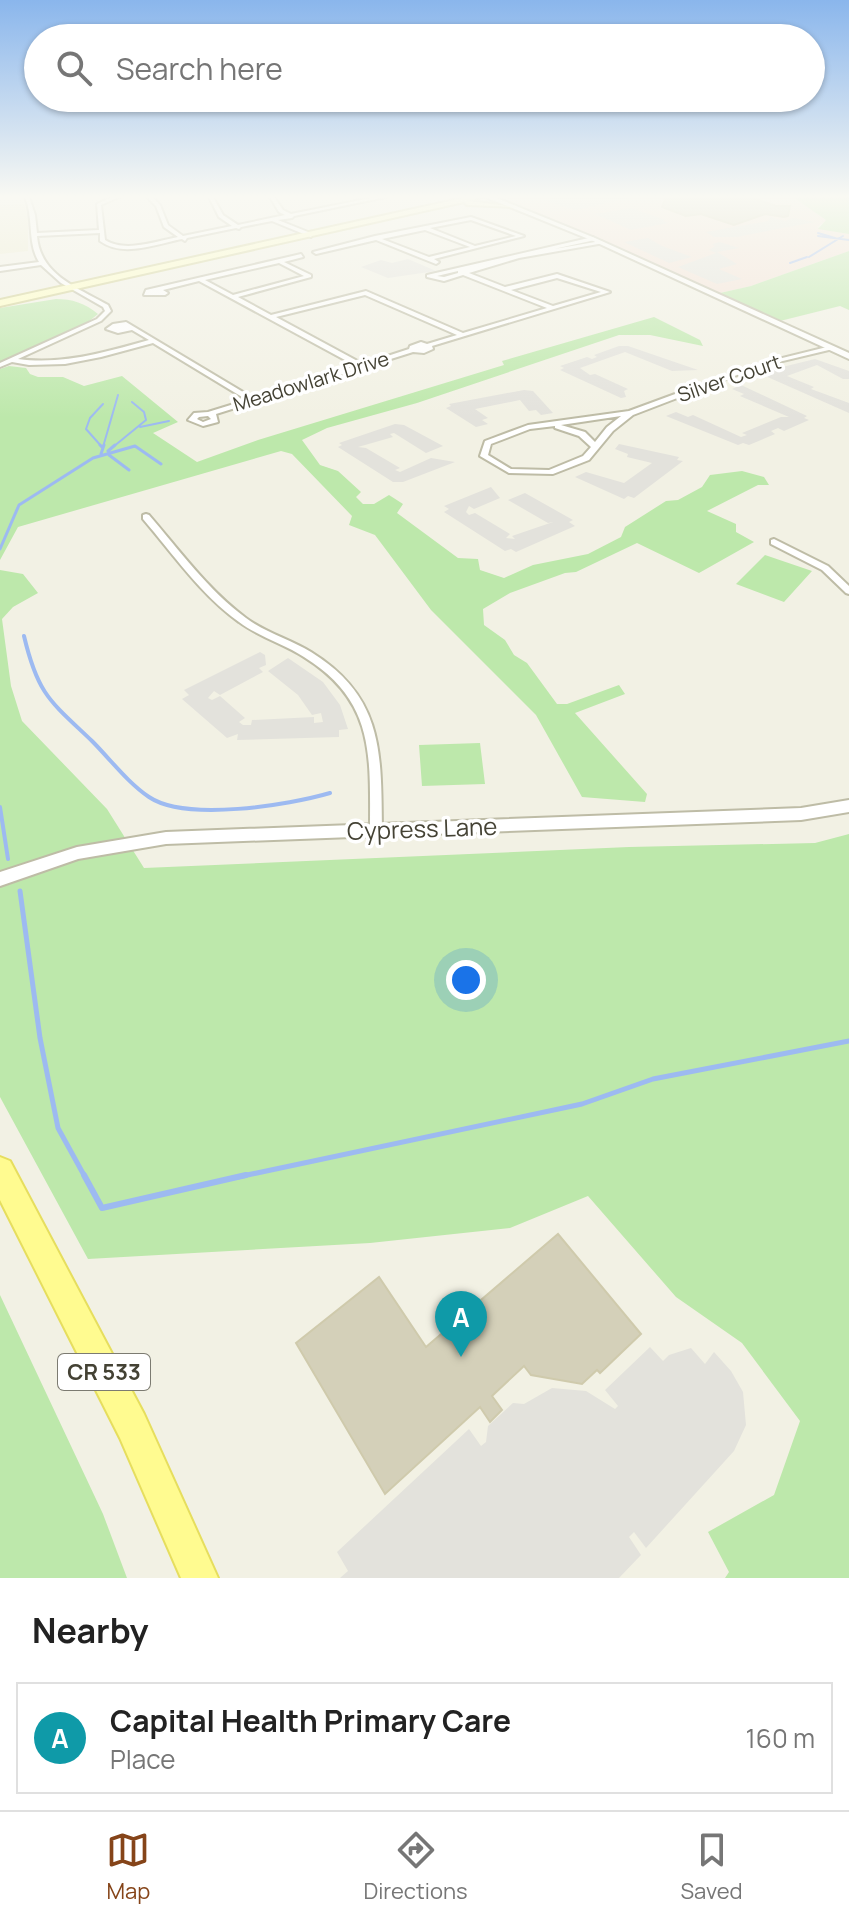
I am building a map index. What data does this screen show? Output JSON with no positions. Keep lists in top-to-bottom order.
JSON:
{
  "streets": {
    "main road": ["CR 533"],
    "street": ["Silver Court", "Meadowlark Drive", "Cypress Lane"]
  },
  "page": {
    "search": "Search here",
    "pins": "A",
    "heading": "Nearby",
    "list": [
      {
        "mark": "A",
        "name": "Capital Health Primary Care",
        "note": "Place",
        "value": "160 m"
      }
    ],
    "nav": ["Map", "Directions", "Saved"]
  }
}
